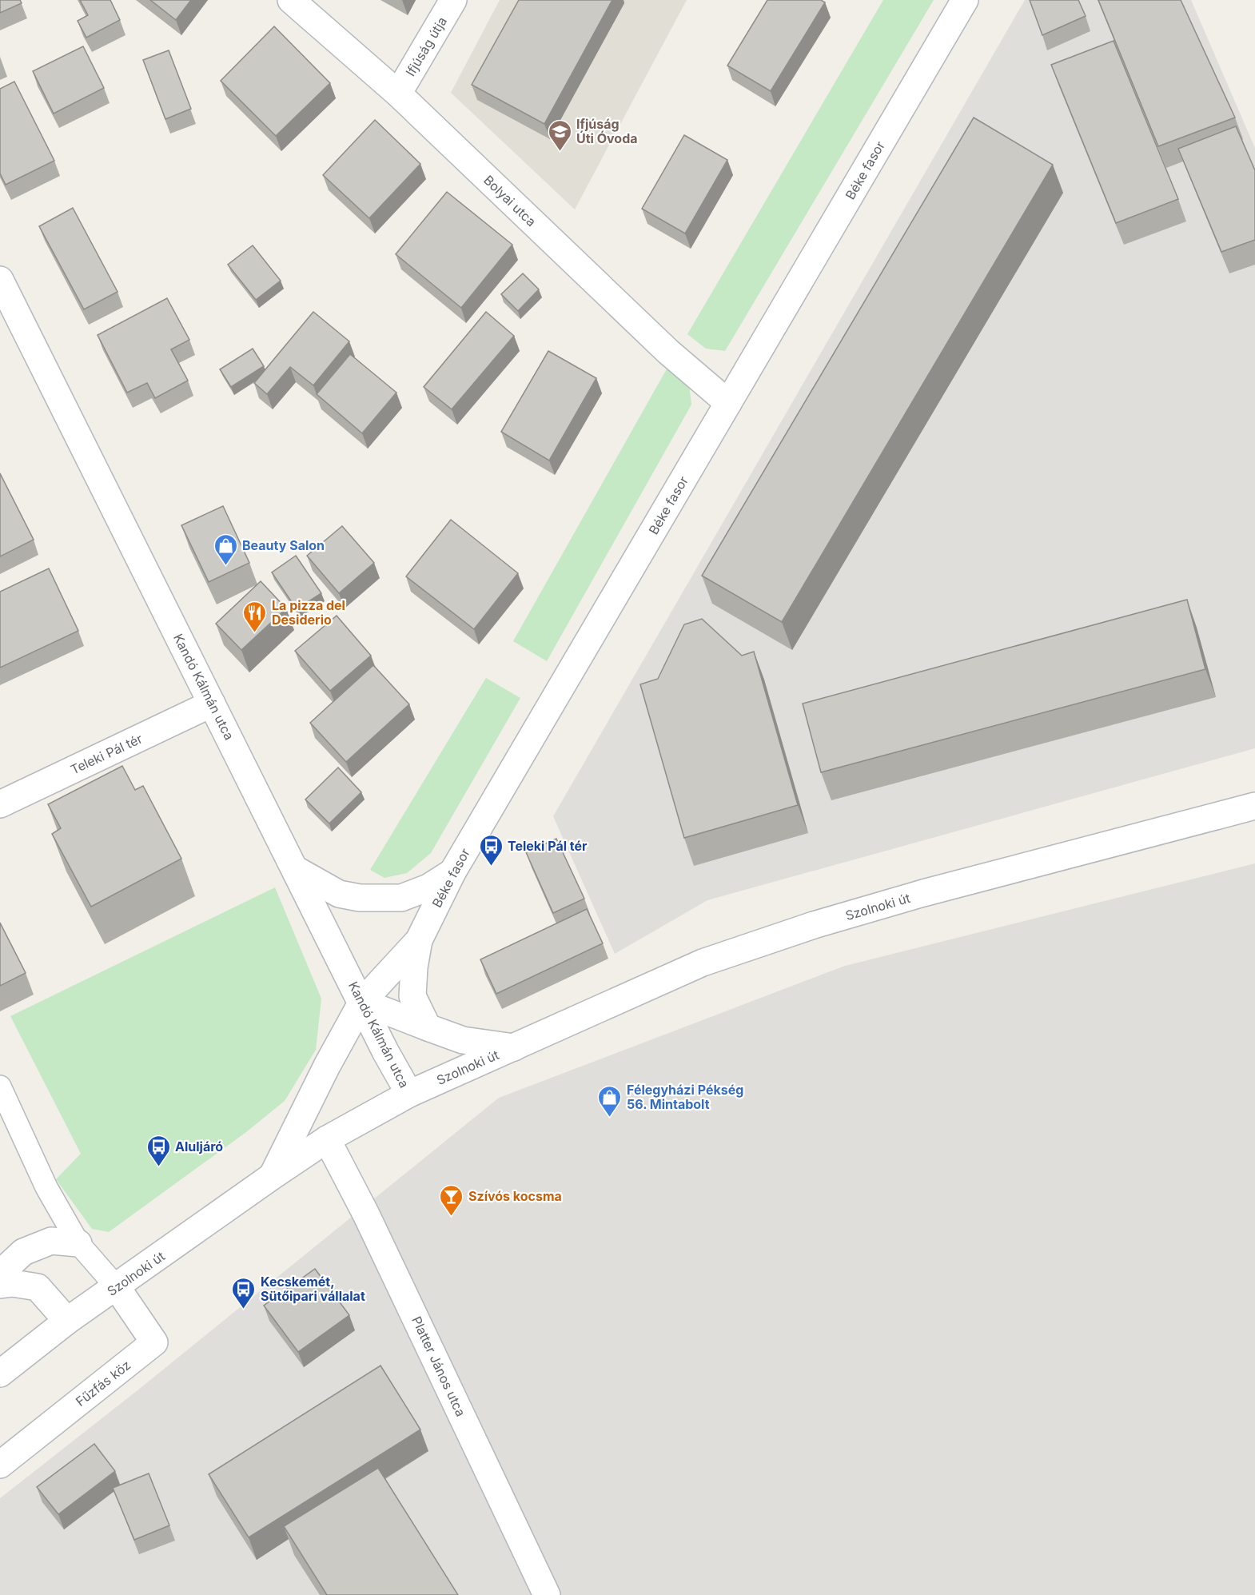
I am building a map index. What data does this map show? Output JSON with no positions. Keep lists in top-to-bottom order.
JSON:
{
  "streets": {
    "street": [
      "Ifjúság útja",
      "Béke fasor",
      "Bolyai utca",
      "Kandó Kálmán utca",
      "Teleki Pál tér",
      "Szolnoki út",
      "Platter János utca",
      "Fűzfás köz"
    ]
  },
  "crossings": [
    ["Ifjúság útja", "Bolyai utca"],
    ["Béke fasor", "Bolyai utca"],
    ["Béke fasor", "Kandó Kálmán utca"],
    ["Béke fasor", "Szolnoki út"],
    ["Kandó Kálmán utca", "Teleki Pál tér"],
    ["Kandó Kálmán utca", "Szolnoki út"],
    ["Szolnoki út", "Platter János utca"],
    ["Szolnoki út", "Fűzfás köz"]
  ],
  "places": {
    "school or university": ["Ifjúság Úti Óvoda"],
    "shop": ["Beauty Salon", "Félegyházi Pékség 56. Mintabolt"],
    "restaurant": ["La pizza del Desiderio"],
    "bus stop": ["Teleki Pál tér", "Aluljáró", "Kecskemét, Sütőipari vállalat"],
    "bar": ["Szívós kocsma"]
  }
}
